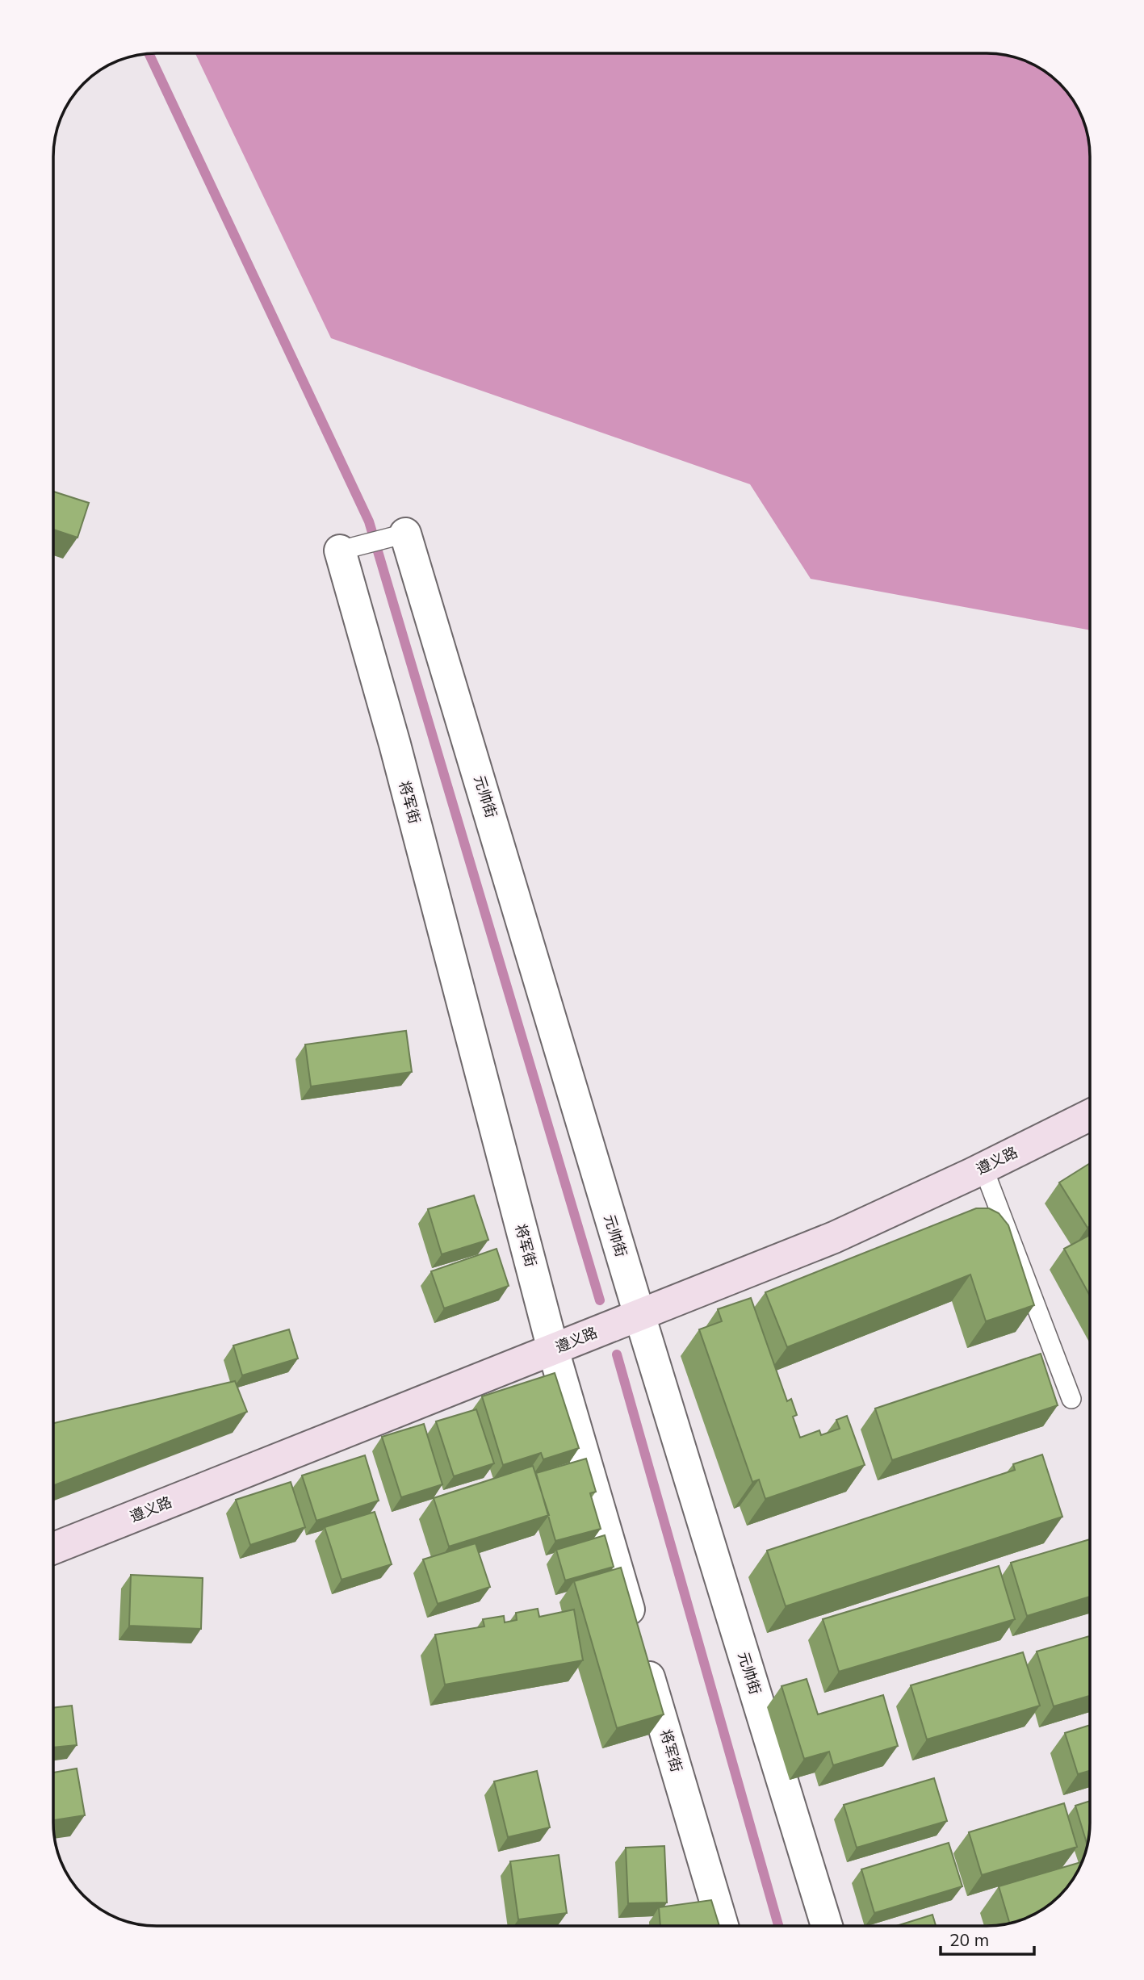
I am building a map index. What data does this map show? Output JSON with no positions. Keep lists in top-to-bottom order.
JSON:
{
  "streets": {
    "street": ["元帅街", "将军街", "遵义路"]
  },
  "crossings": [
    ["元帅街", "遵义路"],
    ["将军街", "遵义路"]
  ],
  "scale_bar": "20 m"
}
